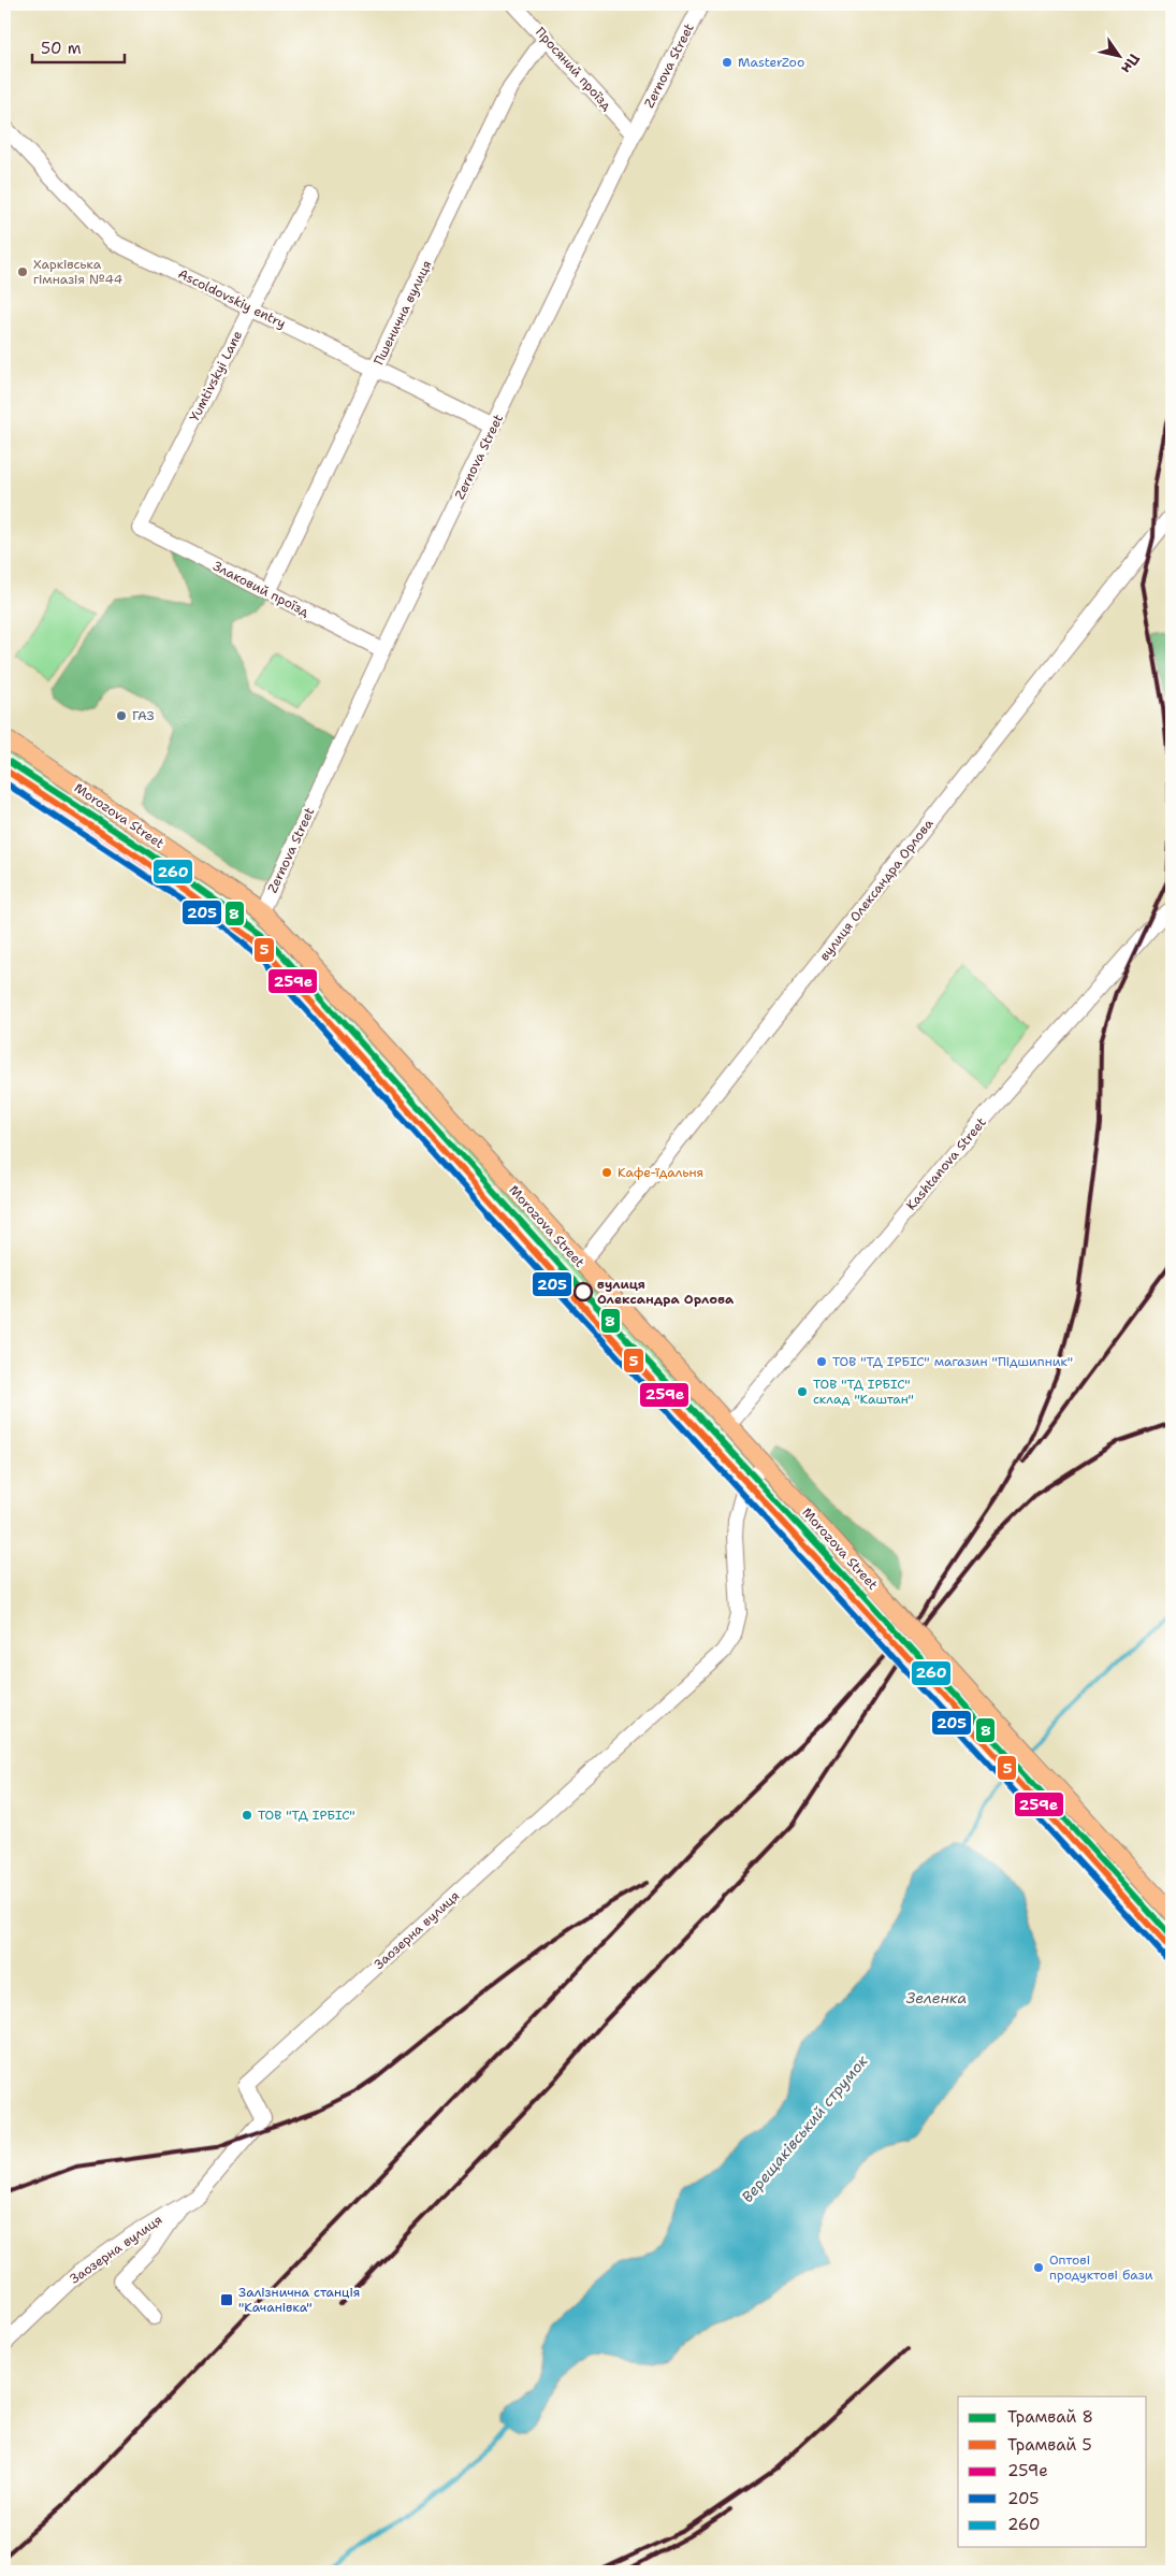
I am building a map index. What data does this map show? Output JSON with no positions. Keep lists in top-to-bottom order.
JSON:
{
  "streets": {
    "main road": ["Morozova Street"],
    "street": [
      "Zernova Street",
      "Просяний проїзд",
      "Ascoldovskiy entry",
      "Пшенична вулиця",
      "Yumtivskyi Lane",
      "Злаковий проїзд",
      "вулиця Олександра Орлова",
      "Kashtanova Street",
      "Заозерна вулиця"
    ]
  },
  "crossings": [
    ["Zernova Street", "Просяний проїзд"],
    ["Zernova Street", "Ascoldovskiy entry"],
    ["Zernova Street", "Злаковий проїзд"],
    ["Zernova Street", "Morozova Street"],
    ["Просяний проїзд", "Пшенична вулиця"],
    ["Ascoldovskiy entry", "Пшенична вулиця"],
    ["Ascoldovskiy entry", "Yumtivskyi Lane"],
    ["Пшенична вулиця", "Злаковий проїзд"],
    ["Yumtivskyi Lane", "Злаковий проїзд"],
    ["Morozova Street", "вулиця Олександра Орлова"],
    ["Morozova Street", "Kashtanova Street"],
    ["Morozova Street", "Заозерна вулиця"]
  ],
  "water": ["Зеленка", "Верещаківський струмок"],
  "places": {
    "other": [
      "MasterZoo",
      "Харківська гімназія №44",
      "ГАЗ",
      "Кафе-їдальня",
      "вулиця Олександра Орлова",
      "ТОВ \"ТД ІРБІС\" магазин \"Підшипник\"",
      "ТОВ \"ТД ІРБІС\" склад \"Каштан\"",
      "ТОВ \"ТД ІРБІС\"",
      "Оптові продуктові бази"
    ],
    "transit": ["Залізнична станція \"Качанівка\""]
  },
  "lines": [
    "tram line 8",
    "transit line 260",
    "tram line 5",
    "transit line 259е",
    "transit line 205"
  ],
  "legend": [
    "Трамвай 8",
    "Трамвай 5",
    "259е",
    "205",
    "260"
  ],
  "scale_bar": "50 m",
  "north": "bottom right"
}
